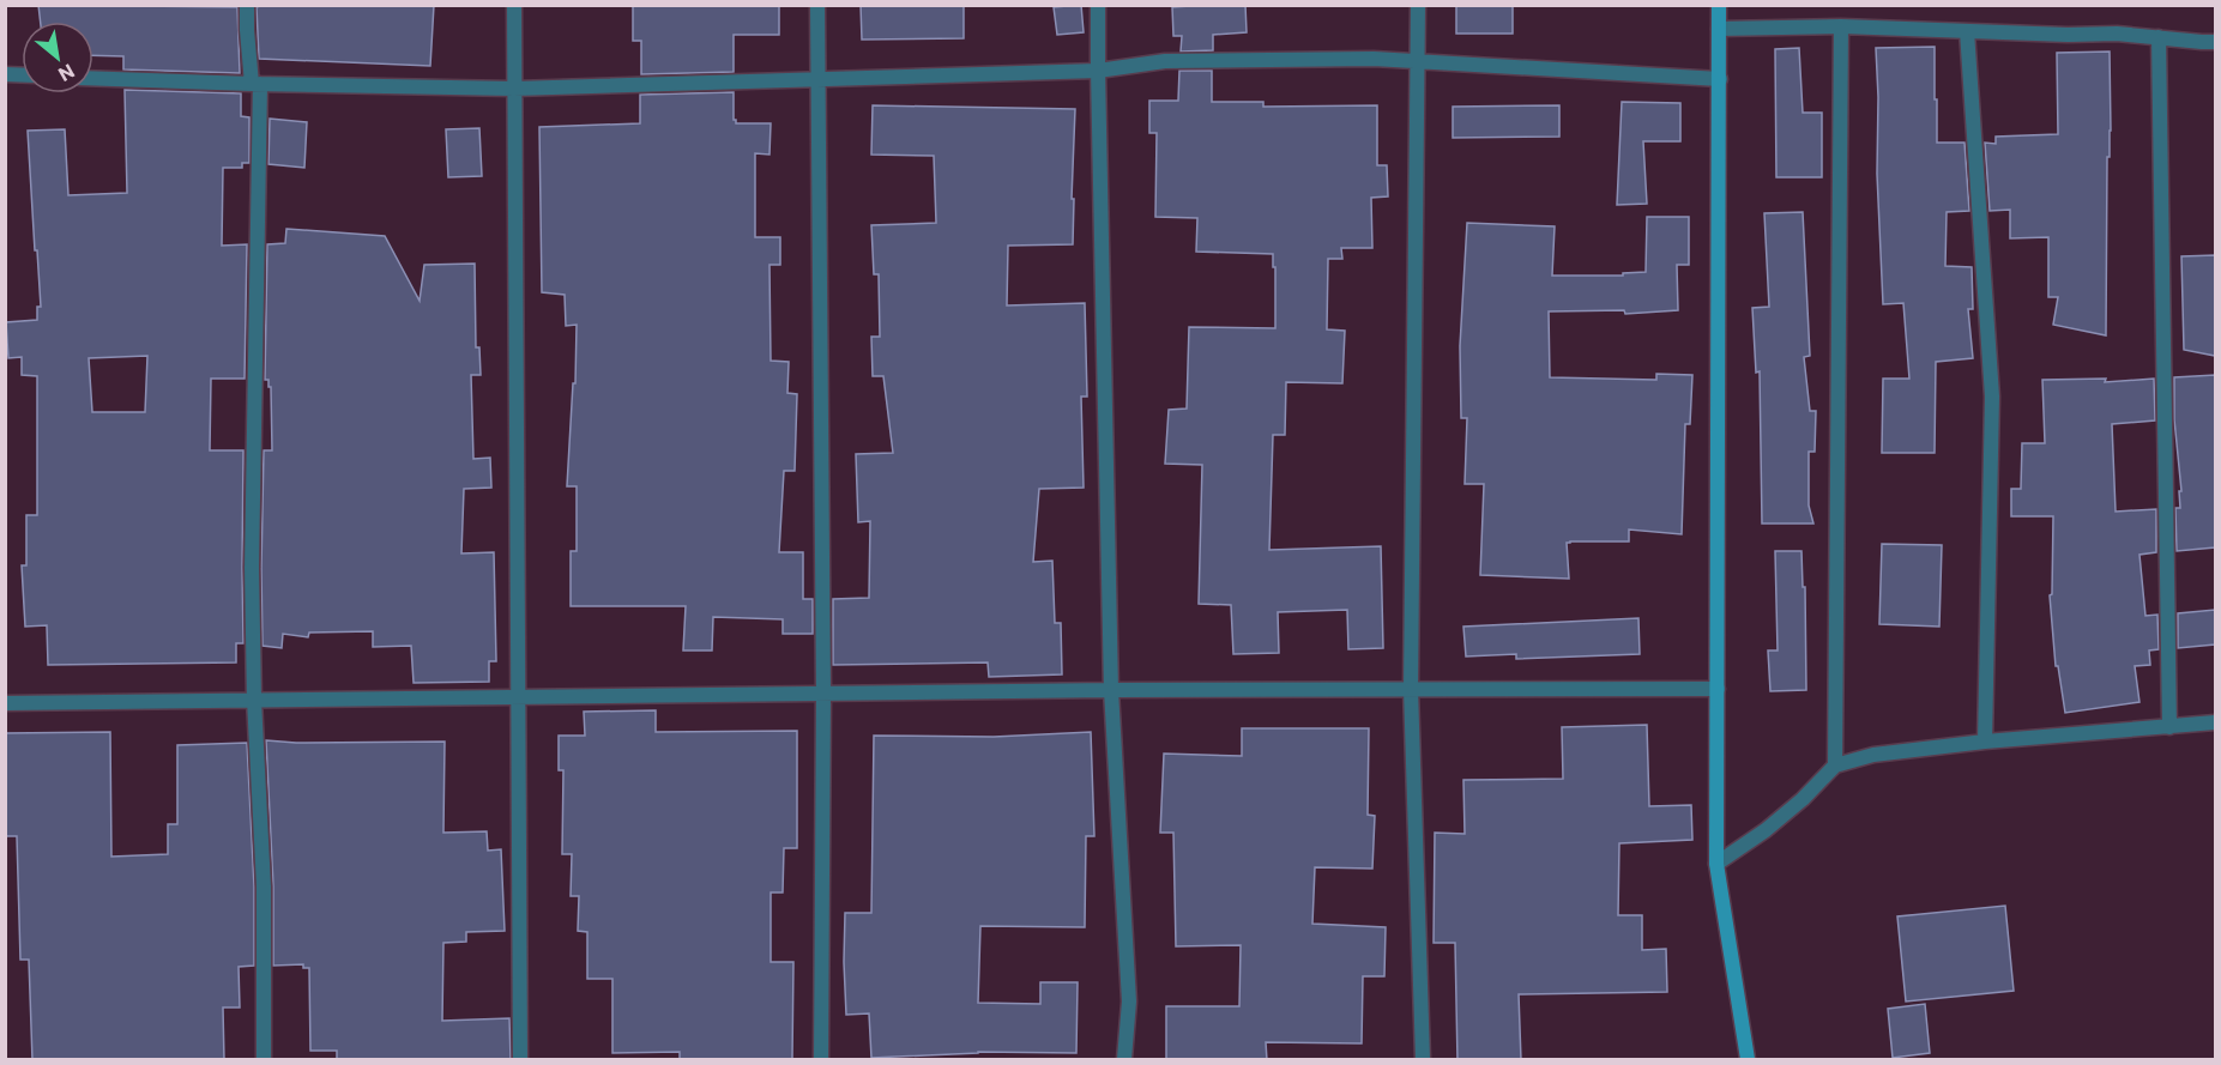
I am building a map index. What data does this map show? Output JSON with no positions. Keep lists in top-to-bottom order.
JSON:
{
  "north": "bottom right"
}
